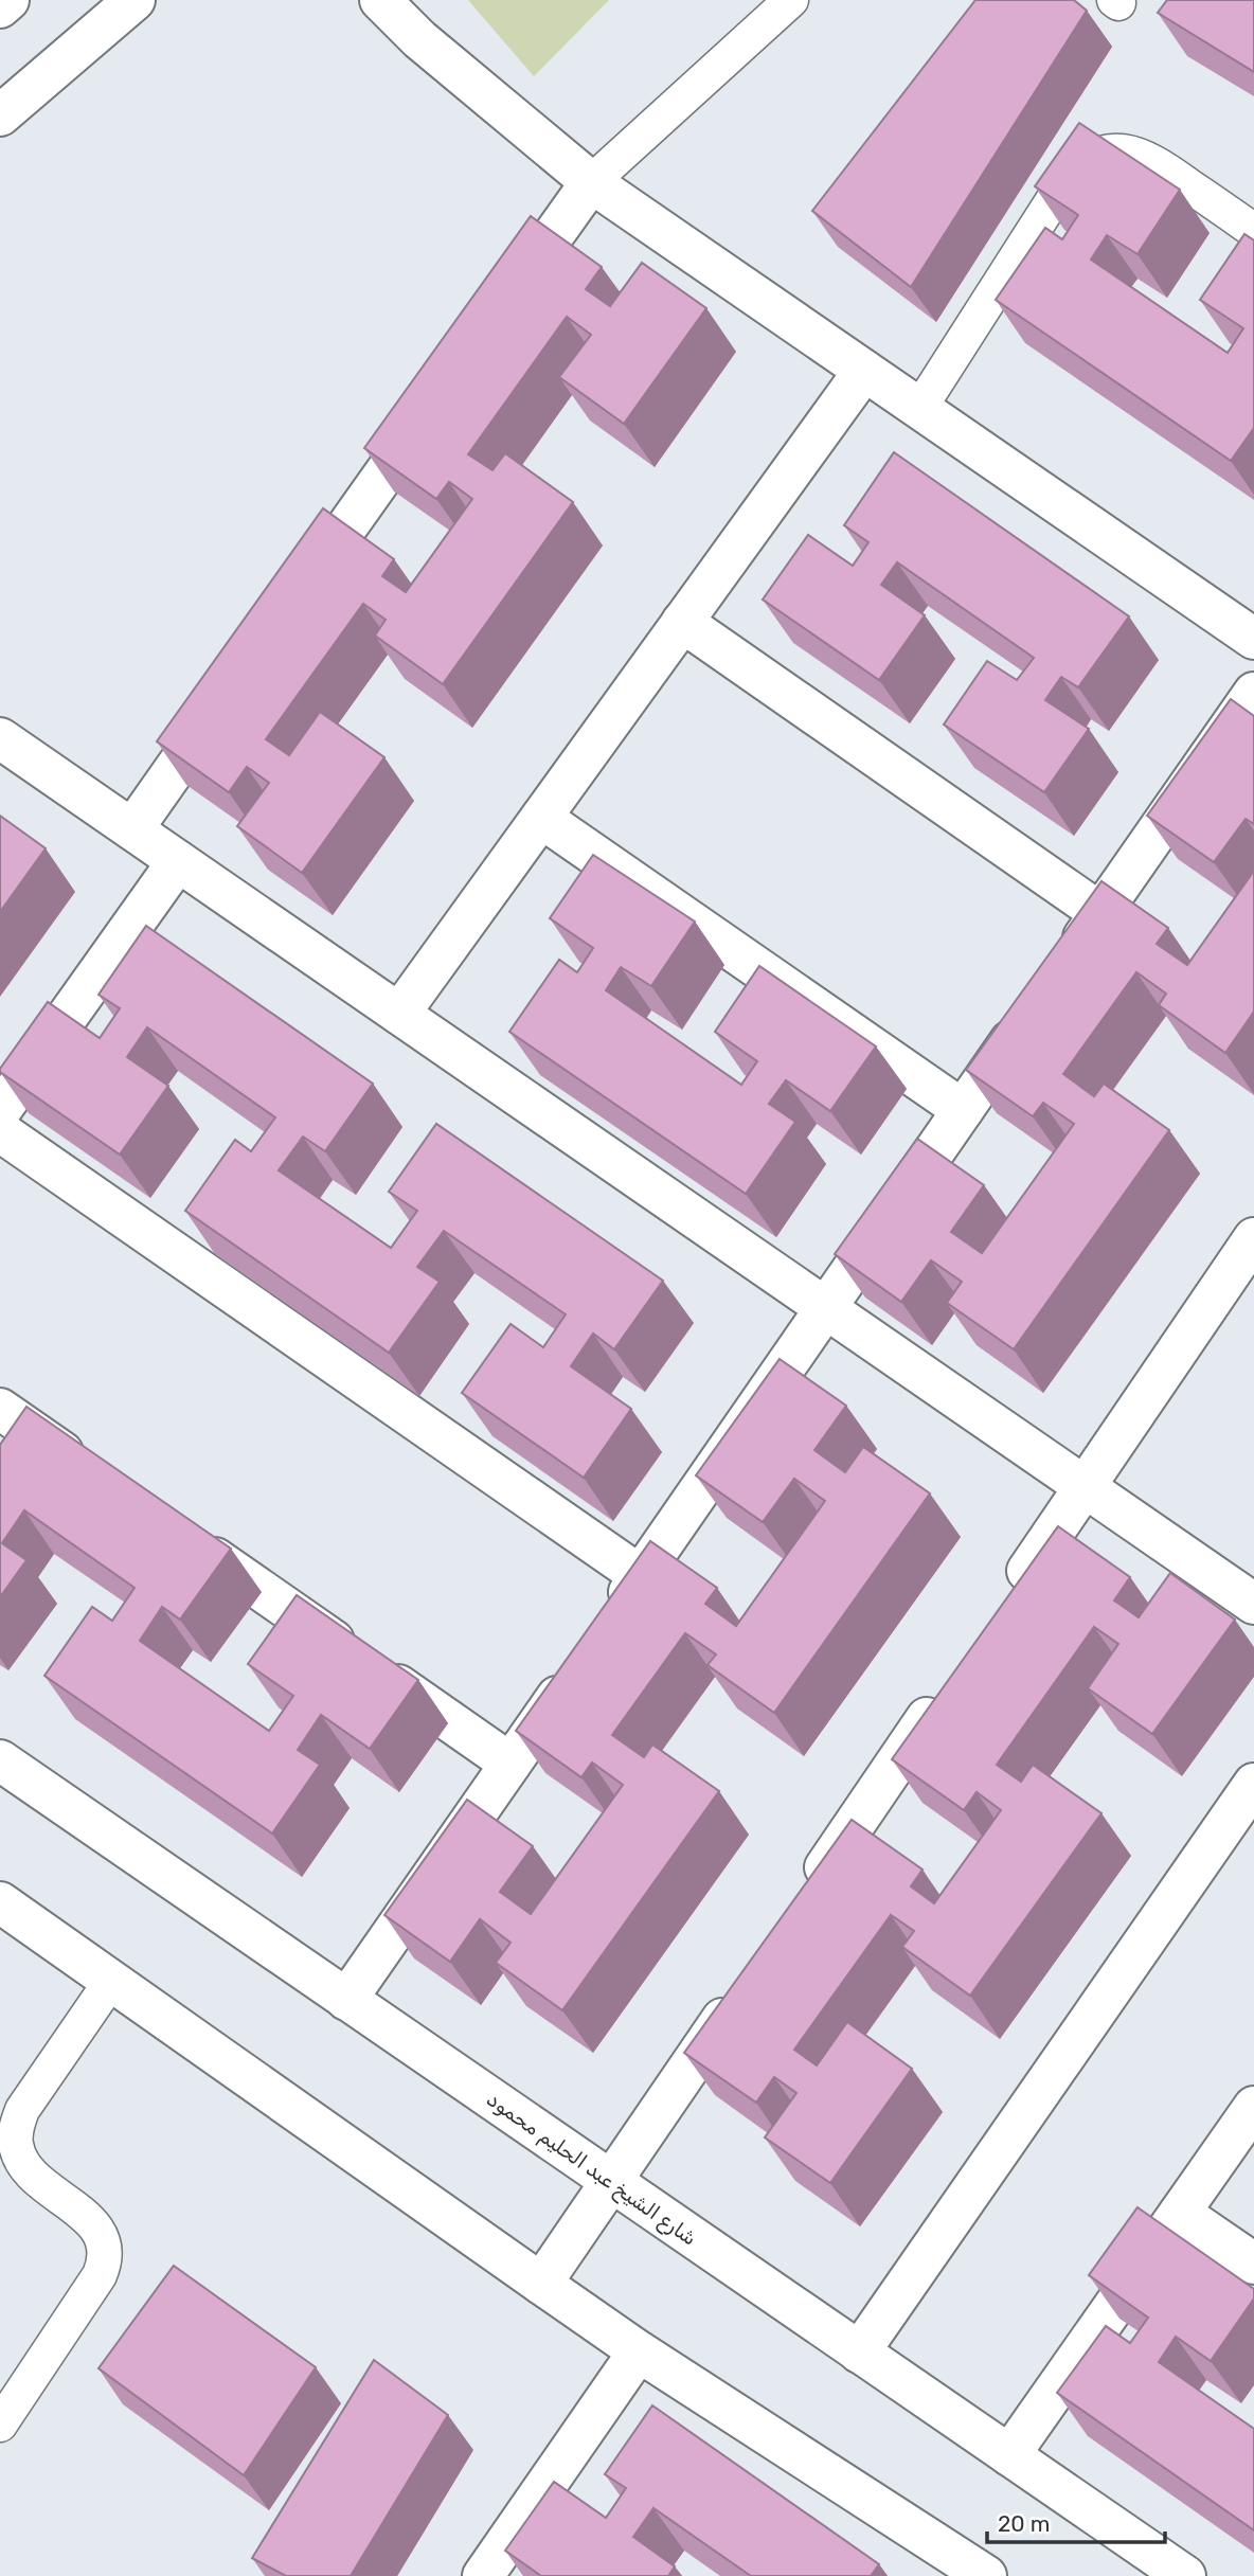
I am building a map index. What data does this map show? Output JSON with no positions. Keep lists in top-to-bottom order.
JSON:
{
  "streets": {
    "street": ["شارع الشيخ عبد الحليم محمود"]
  },
  "scale_bar": "20 m"
}
